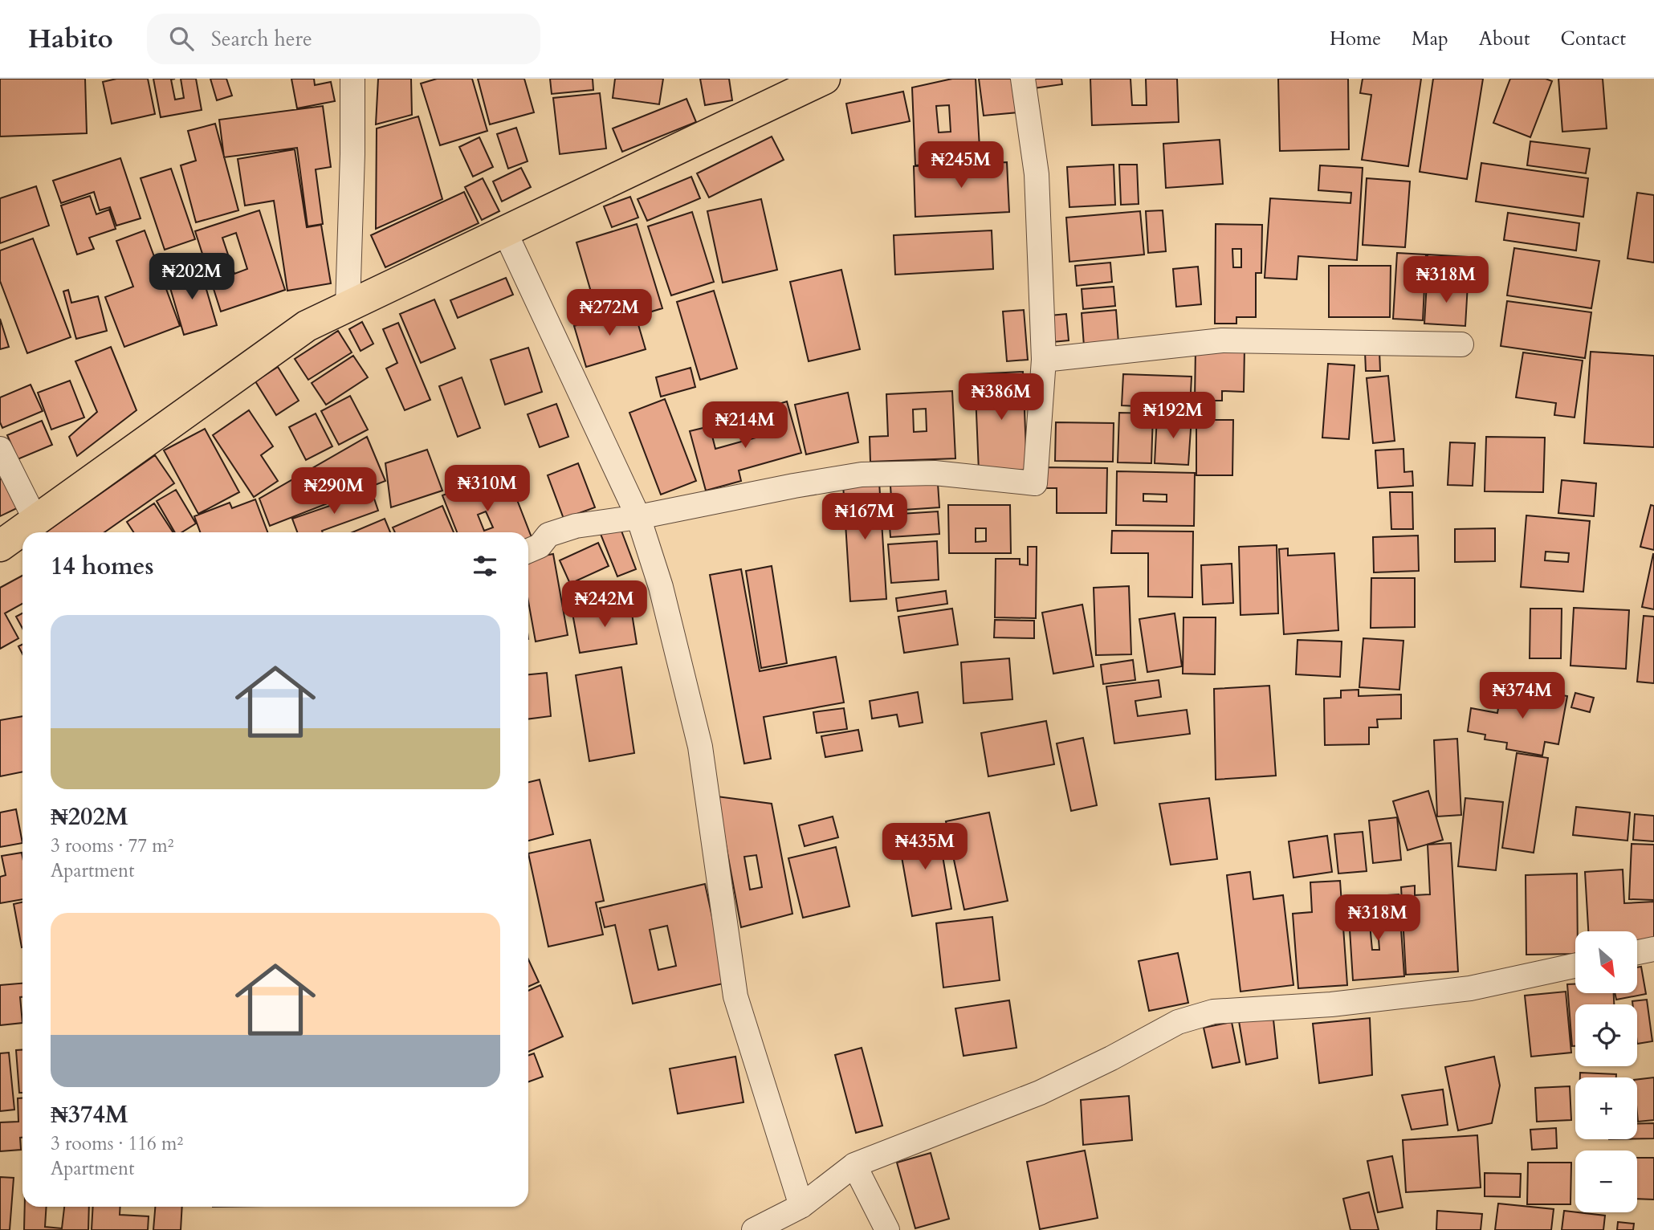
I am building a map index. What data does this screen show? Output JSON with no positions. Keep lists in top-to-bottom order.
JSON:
{
  "north": "bottom right",
  "page": {
    "header": "Habito",
    "search": "Search here",
    "nav": [
      "Home",
      "Map",
      "About",
      "Contact"
    ],
    "price": [
      "₦245M",
      "₦202M",
      "₦318M",
      "₦272M",
      "₦386M",
      "₦192M",
      "₦214M",
      "₦310M",
      "₦290M",
      "₦167M",
      "₦242M",
      "₦374M",
      "₦435M",
      "₦318M"
    ],
    "heading": "14 homes",
    "list": [
      {
        "name": "₦202M",
        "note": "3 rooms · 77 m² · Apartment"
      },
      {
        "name": "₦374M",
        "note": "3 rooms · 116 m² · Apartment"
      }
    ],
    "map_buttons": ["+", "−"]
  }
}
